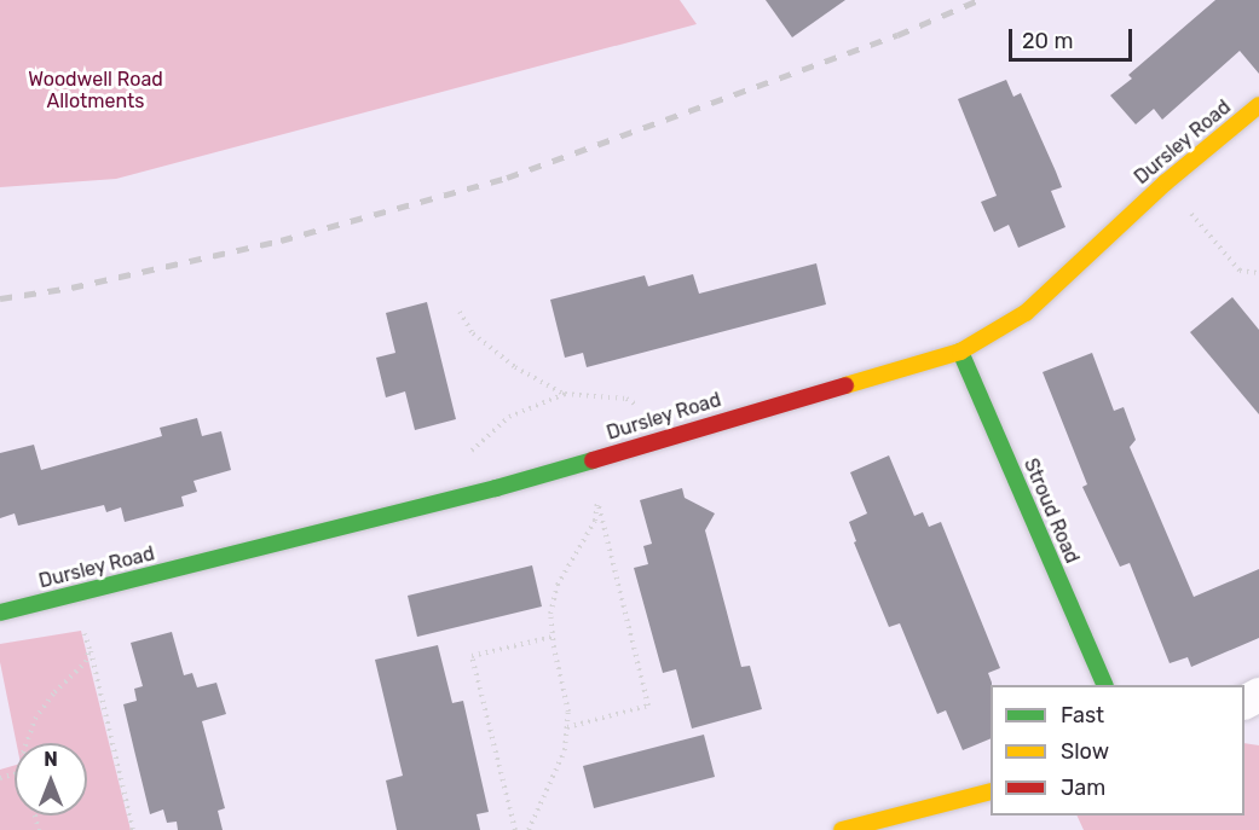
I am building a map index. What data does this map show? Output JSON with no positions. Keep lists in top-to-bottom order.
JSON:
{
  "streets": {
    "street": ["Dursley Road", "Stroud Road"]
  },
  "crossings": [
    ["Dursley Road", "Stroud Road"]
  ],
  "parks": ["Woodwell Road Allotments"],
  "legend": ["Fast", "Slow", "Jam"],
  "scale_bar": "20 m",
  "north": "top"
}
